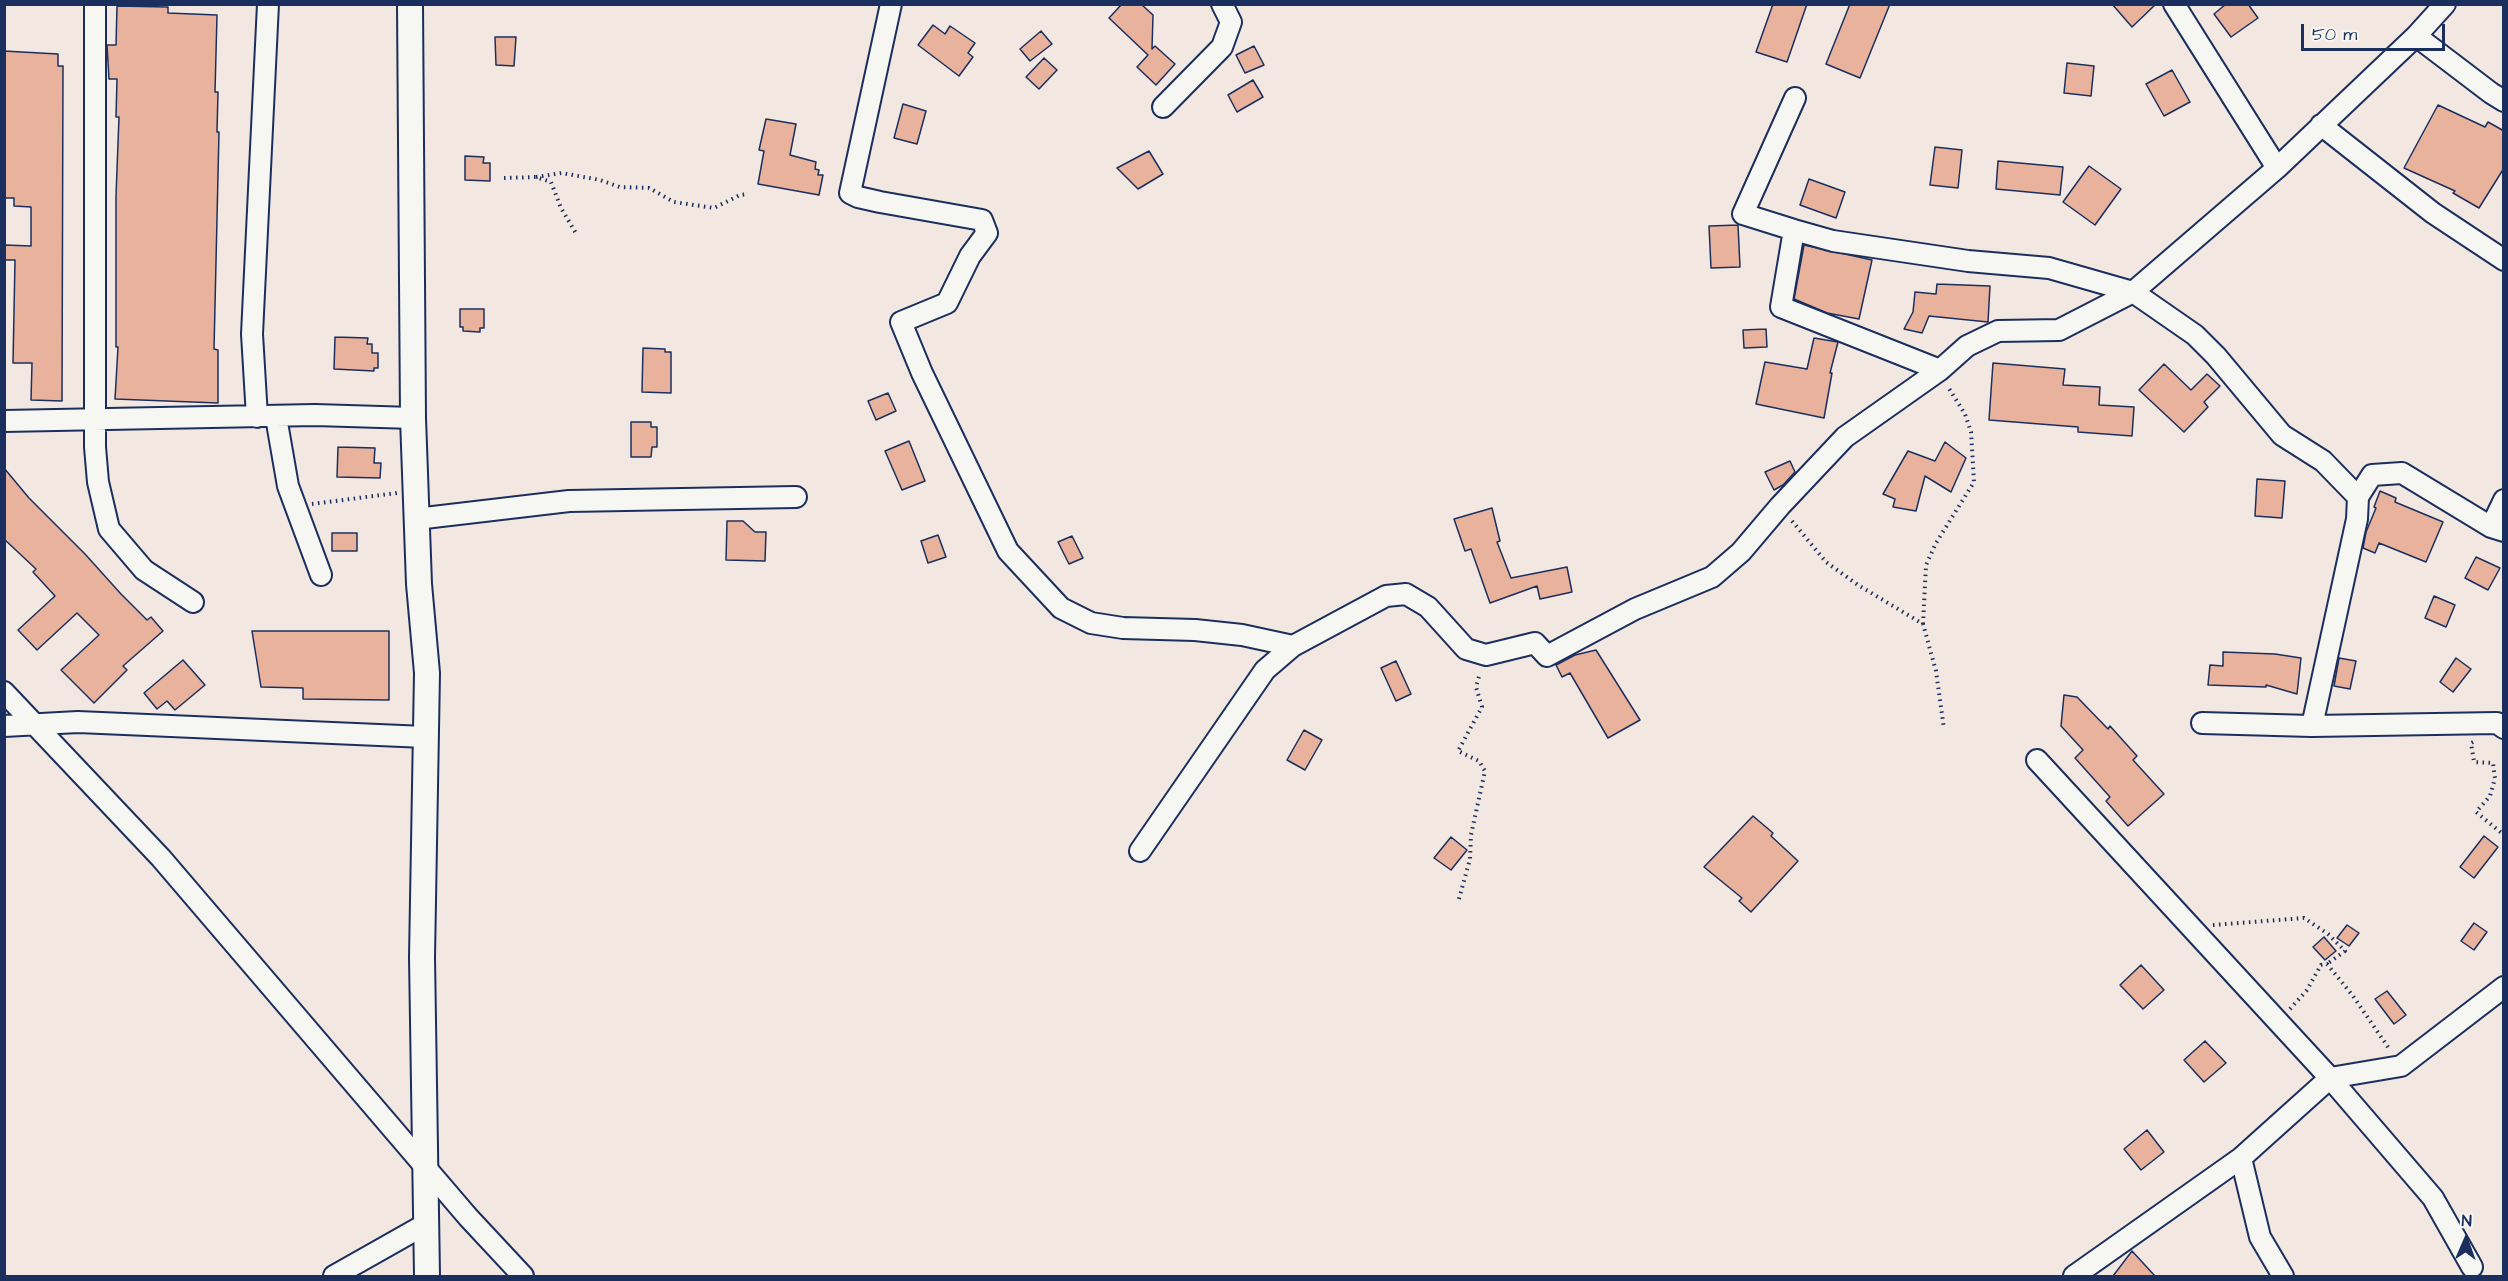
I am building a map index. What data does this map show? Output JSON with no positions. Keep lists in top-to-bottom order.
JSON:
{
  "scale_bar": "50 m",
  "north": "top"
}
